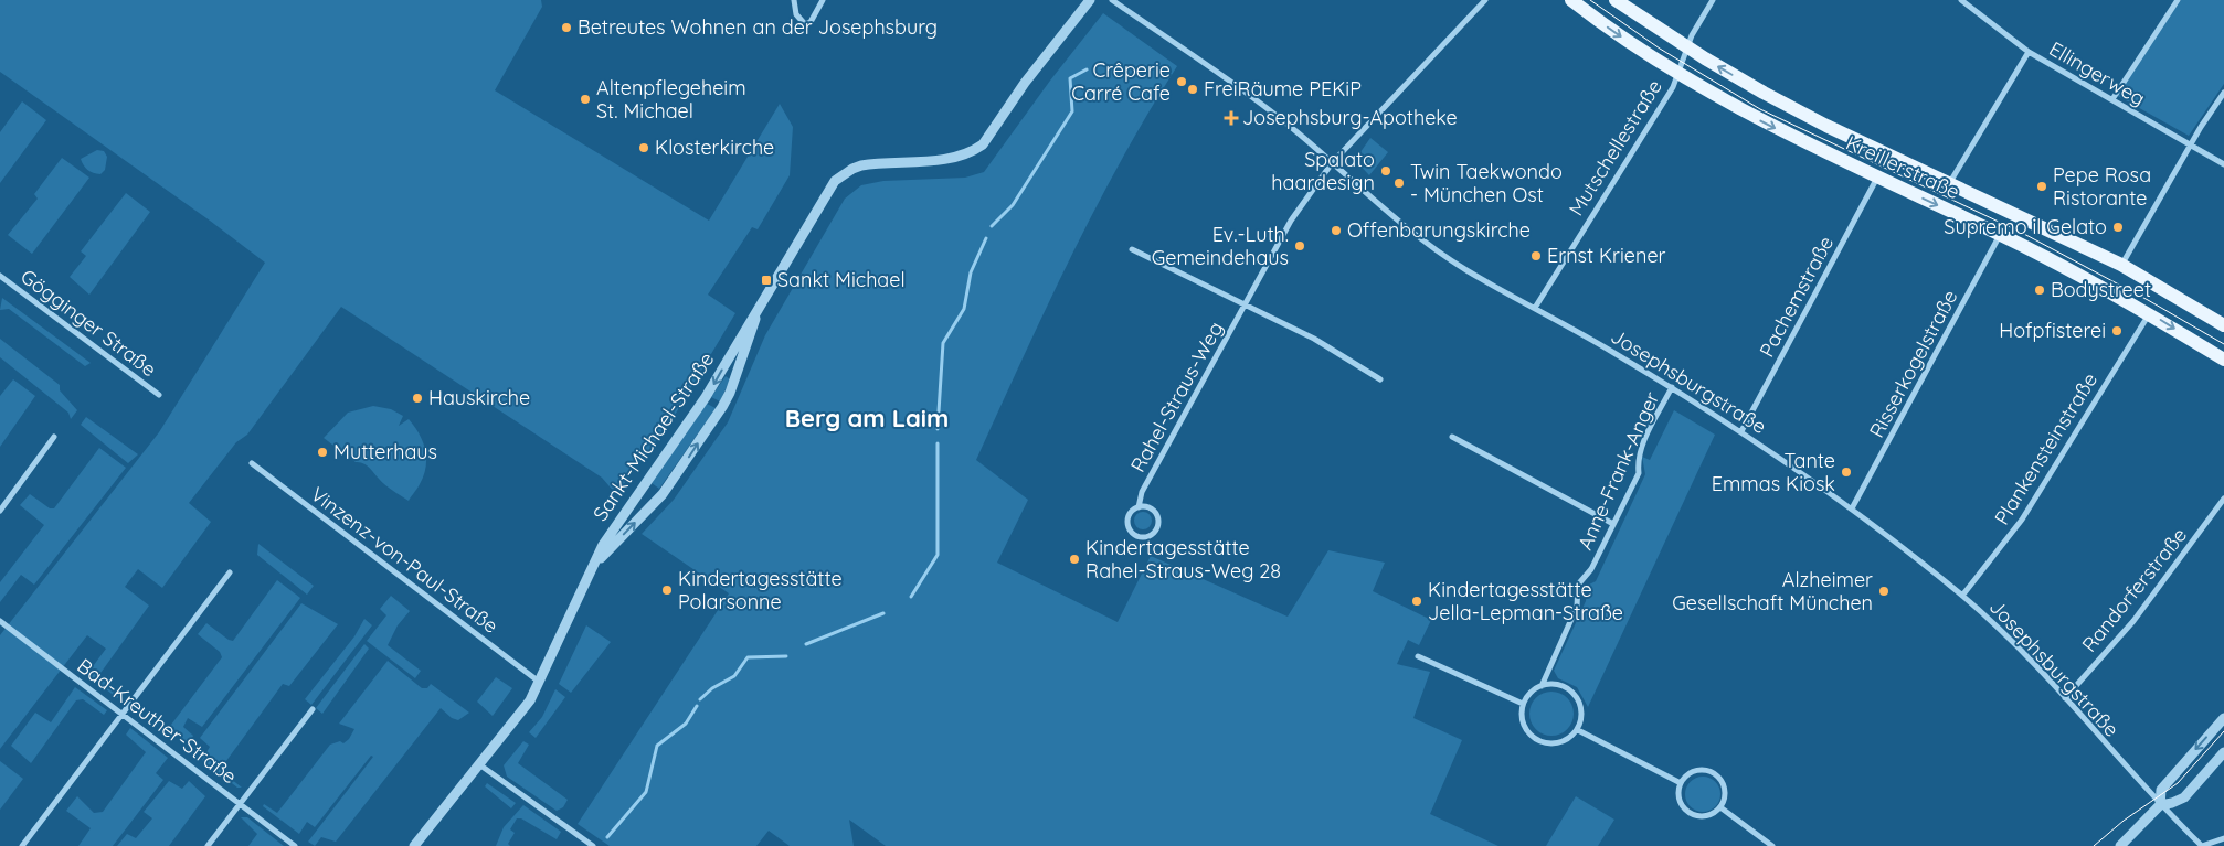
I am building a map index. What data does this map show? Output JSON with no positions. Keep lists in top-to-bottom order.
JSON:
{
  "streets": {
    "main road": ["Kreillerstraße"],
    "street": [
      "Ellingerweg",
      "Mutschellestraße",
      "Pachemstraße",
      "Gögginger Straße",
      "Risserkogelstraße",
      "Josephsburgstraße",
      "Rahel-Straus-Weg",
      "Sankt-Michael-Straße",
      "Plankensteinstraße",
      "Anne-Frank-Anger",
      "Vinzenz-von-Paul-Straße",
      "Randorferstraße",
      "Bad-Kreuther-Straße"
    ]
  },
  "crossings": [
    ["Mutschellestraße", "Kreillerstraße"],
    ["Mutschellestraße", "Josephsburgstraße"],
    ["Kreillerstraße", "Pachemstraße"],
    ["Kreillerstraße", "Risserkogelstraße"],
    ["Kreillerstraße", "Plankensteinstraße"],
    ["Pachemstraße", "Josephsburgstraße"],
    ["Risserkogelstraße", "Josephsburgstraße"],
    ["Josephsburgstraße", "Rahel-Straus-Weg"],
    ["Josephsburgstraße", "Plankensteinstraße"],
    ["Josephsburgstraße", "Anne-Frank-Anger"],
    ["Josephsburgstraße", "Randorferstraße"],
    ["Sankt-Michael-Straße", "Vinzenz-von-Paul-Straße"]
  ],
  "districts": ["Berg am Laim"],
  "places": {
    "other": [
      "Betreutes Wohnen an der Josephsburg",
      "Crêperie Carré Cafe",
      "FreiRäume PEKiP",
      "Altenpflegeheim St. Michael",
      "Klosterkirche",
      "Spalato haardesign",
      "Twin Taekwondo - München Ost",
      "Pepe Rosa Ristorante",
      "Supremo il Gelato",
      "Offenbarungskirche",
      "Ev.-Luth. Gemeindehaus",
      "Ernst Kriener",
      "Bodystreet",
      "Hofpfisterei",
      "Hauskirche",
      "Mutterhaus",
      "Tante Emmas Kiosk",
      "Kindertagesstätte Rahel-Straus-Weg 28",
      "Kindertagesstätte Polarsonne",
      "Alzheimer Gesellschaft München",
      "Kindertagesstätte Jella-Lepman-Straße"
    ],
    "health": ["Josephsburg-Apotheke"],
    "transit": ["Sankt Michael"]
  }
}
